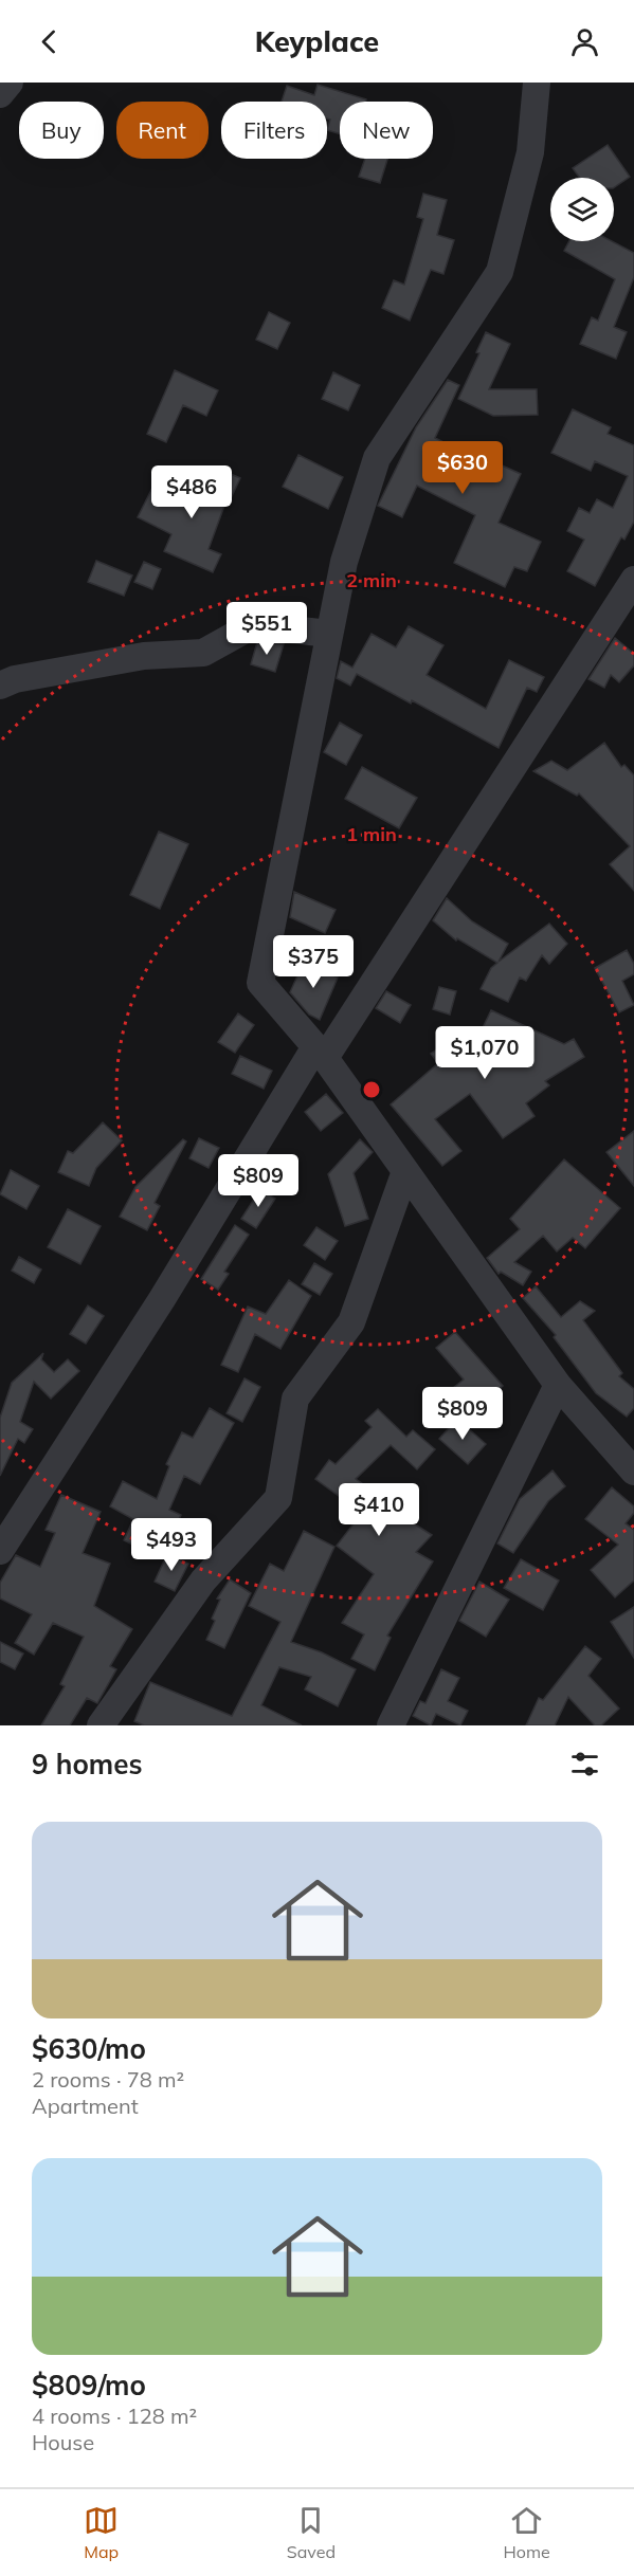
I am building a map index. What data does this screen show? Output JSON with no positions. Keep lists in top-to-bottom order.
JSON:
{
  "page": {
    "header": "Keyplace",
    "chip": [
      "Buy",
      "Rent",
      "Filters",
      "New"
    ],
    "price": [
      "$630",
      "$486",
      "$551",
      "$375",
      "$1,070",
      "$809",
      "$809",
      "$410",
      "$493"
    ],
    "heading": "9 homes",
    "list": [
      {
        "name": "$630/mo",
        "note": "2 rooms · 78 m² · Apartment"
      },
      {
        "name": "$809/mo",
        "note": "4 rooms · 128 m² · House"
      }
    ],
    "tabs": ["Map", "Saved", "Home"]
  },
  "rings": ["2 min", "1 min"]
}
